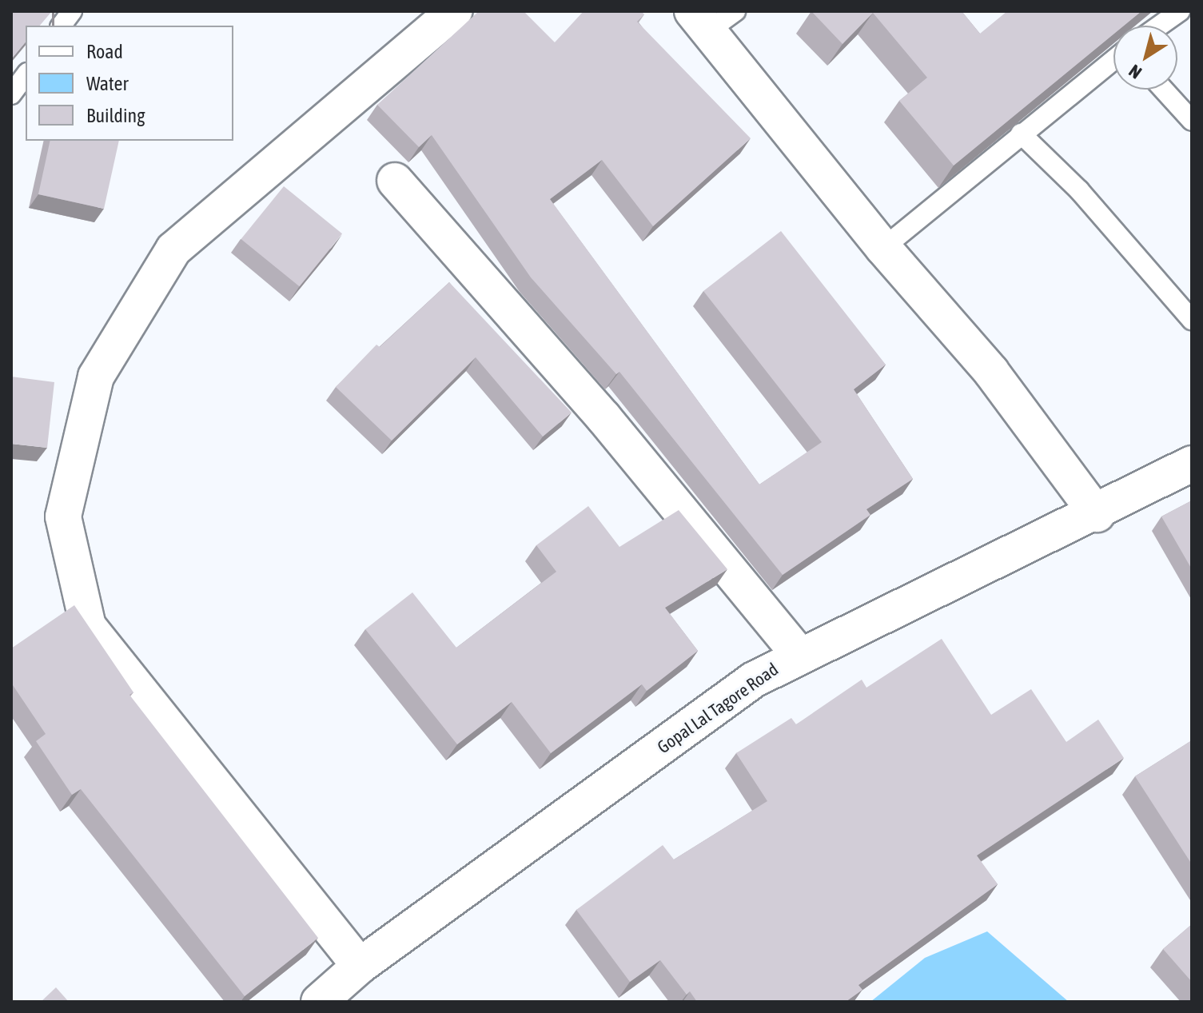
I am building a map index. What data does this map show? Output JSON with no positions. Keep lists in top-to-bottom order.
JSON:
{
  "streets": {
    "street": ["Gopal Lal Tagore Road"]
  },
  "legend": ["Road", "Water", "Building"],
  "north": "bottom left"
}
